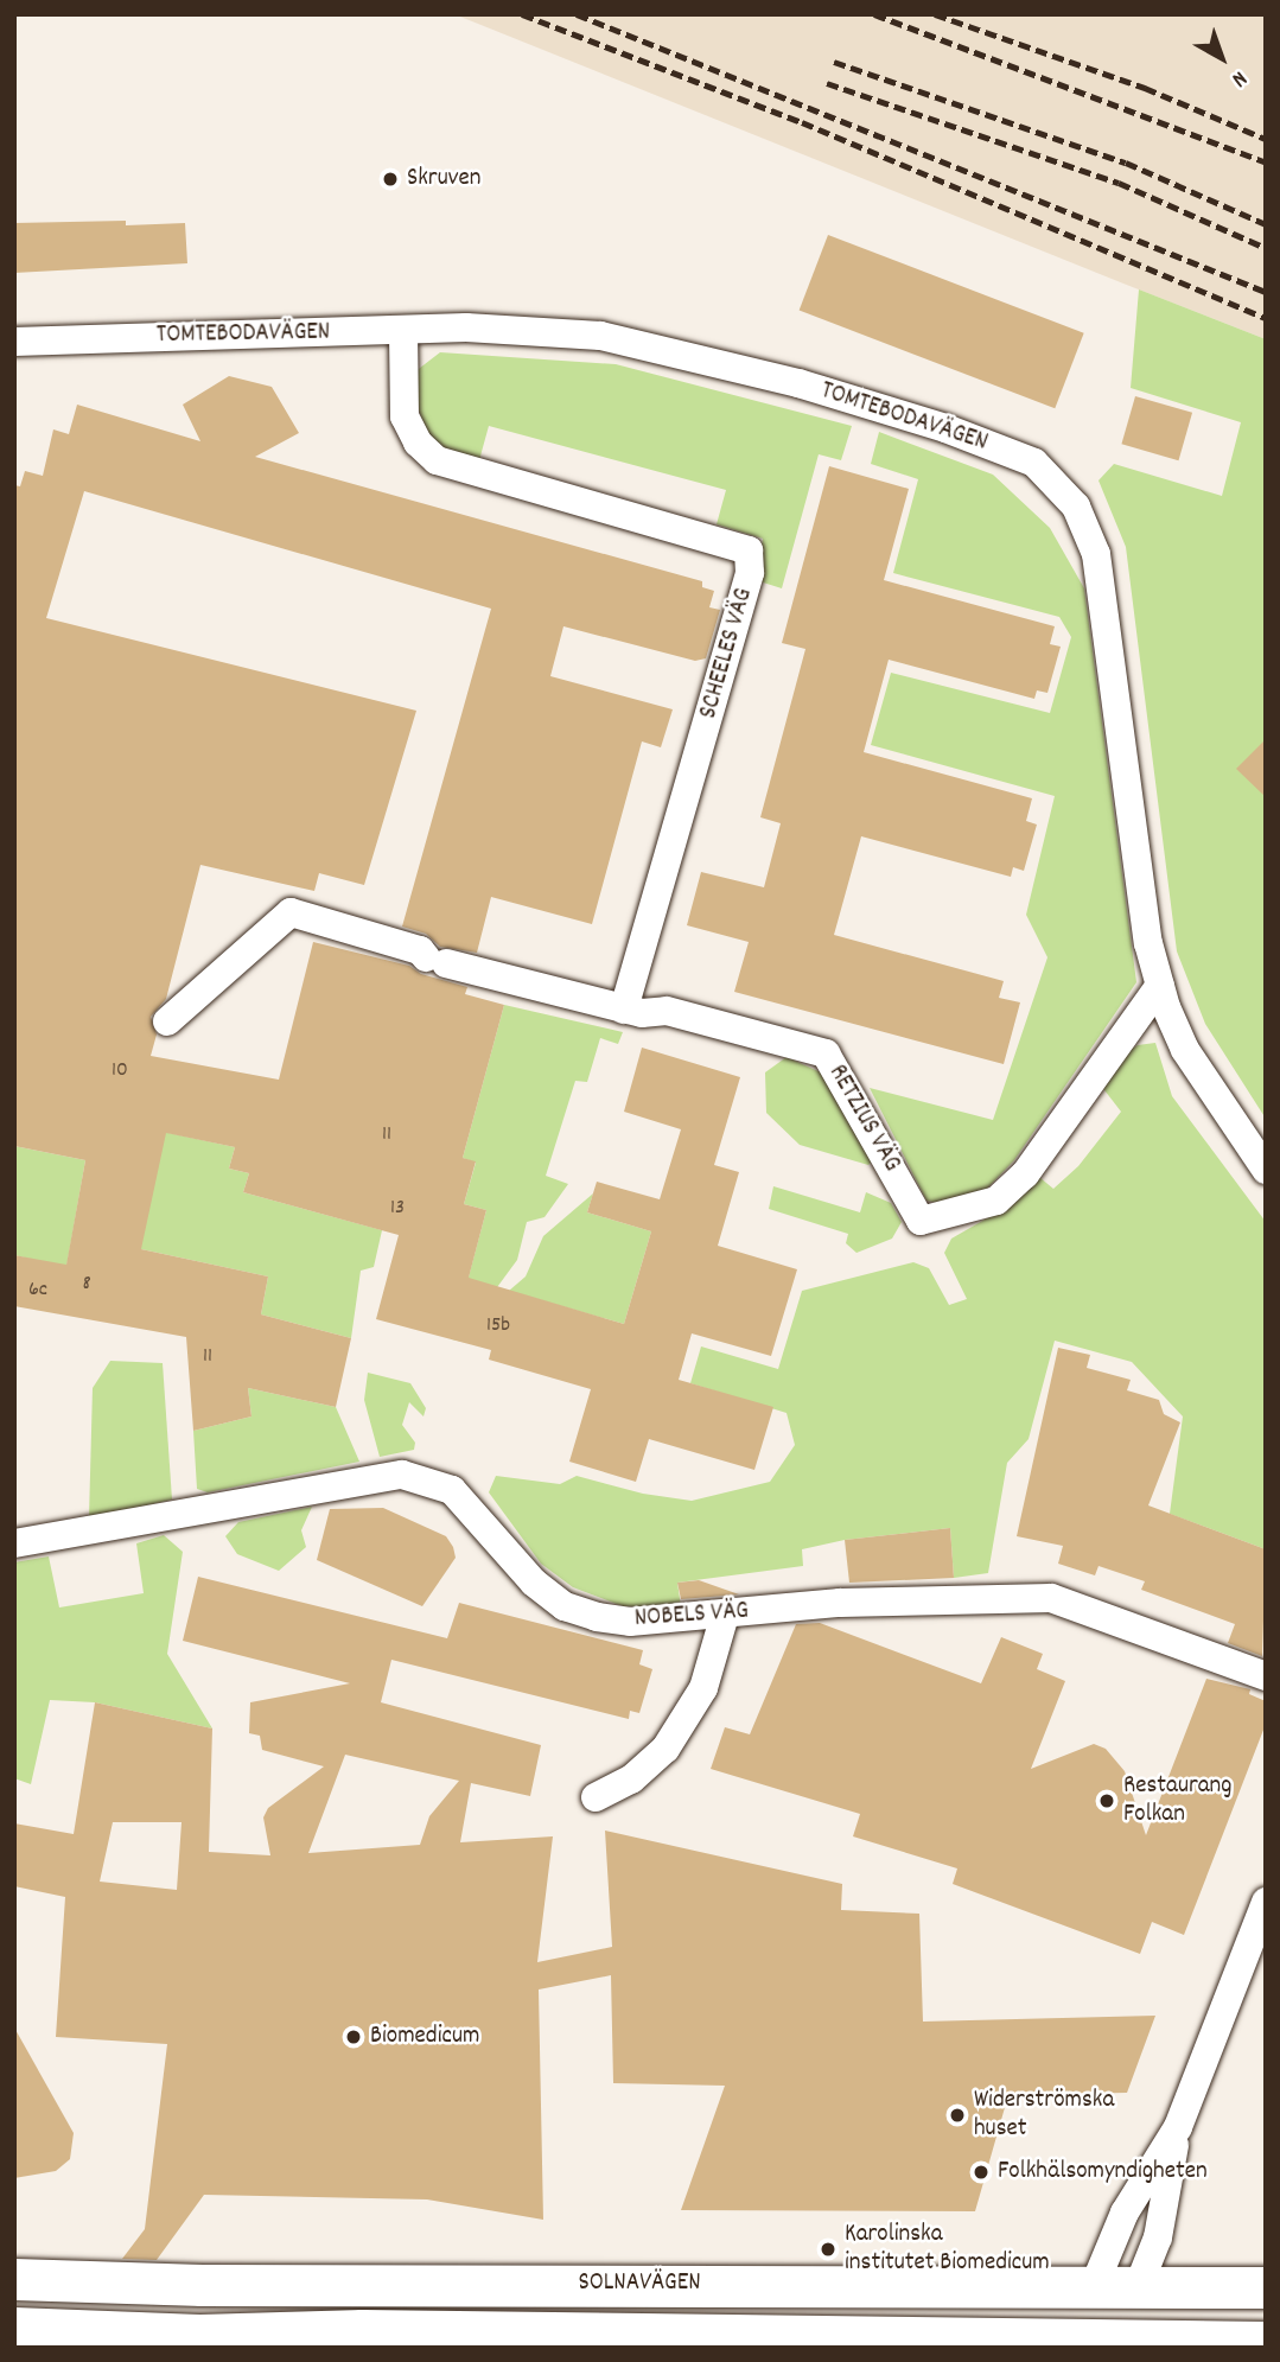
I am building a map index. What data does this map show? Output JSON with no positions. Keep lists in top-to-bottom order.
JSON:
{
  "streets": {
    "main road": ["SOLNAVÄGEN"],
    "street": [
      "TOMTEBODAVÄGEN",
      "SCHEELES VÄG",
      "RETZIUS VÄG",
      "NOBELS VÄG"
    ]
  },
  "crossings": [
    ["TOMTEBODAVÄGEN", "SCHEELES VÄG"],
    ["TOMTEBODAVÄGEN", "RETZIUS VÄG"],
    ["SCHEELES VÄG", "RETZIUS VÄG"]
  ],
  "places": [
    "Skruven",
    "Restaurang Folkan",
    "Biomedicum",
    "Widerströmska huset",
    "Folkhälsomyndigheten",
    "Karolinska institutet Biomedicum"
  ],
  "house_numbers": [
    "10",
    "11",
    "13",
    "8",
    "6c",
    "15b",
    "11"
  ],
  "north": "bottom right"
}
